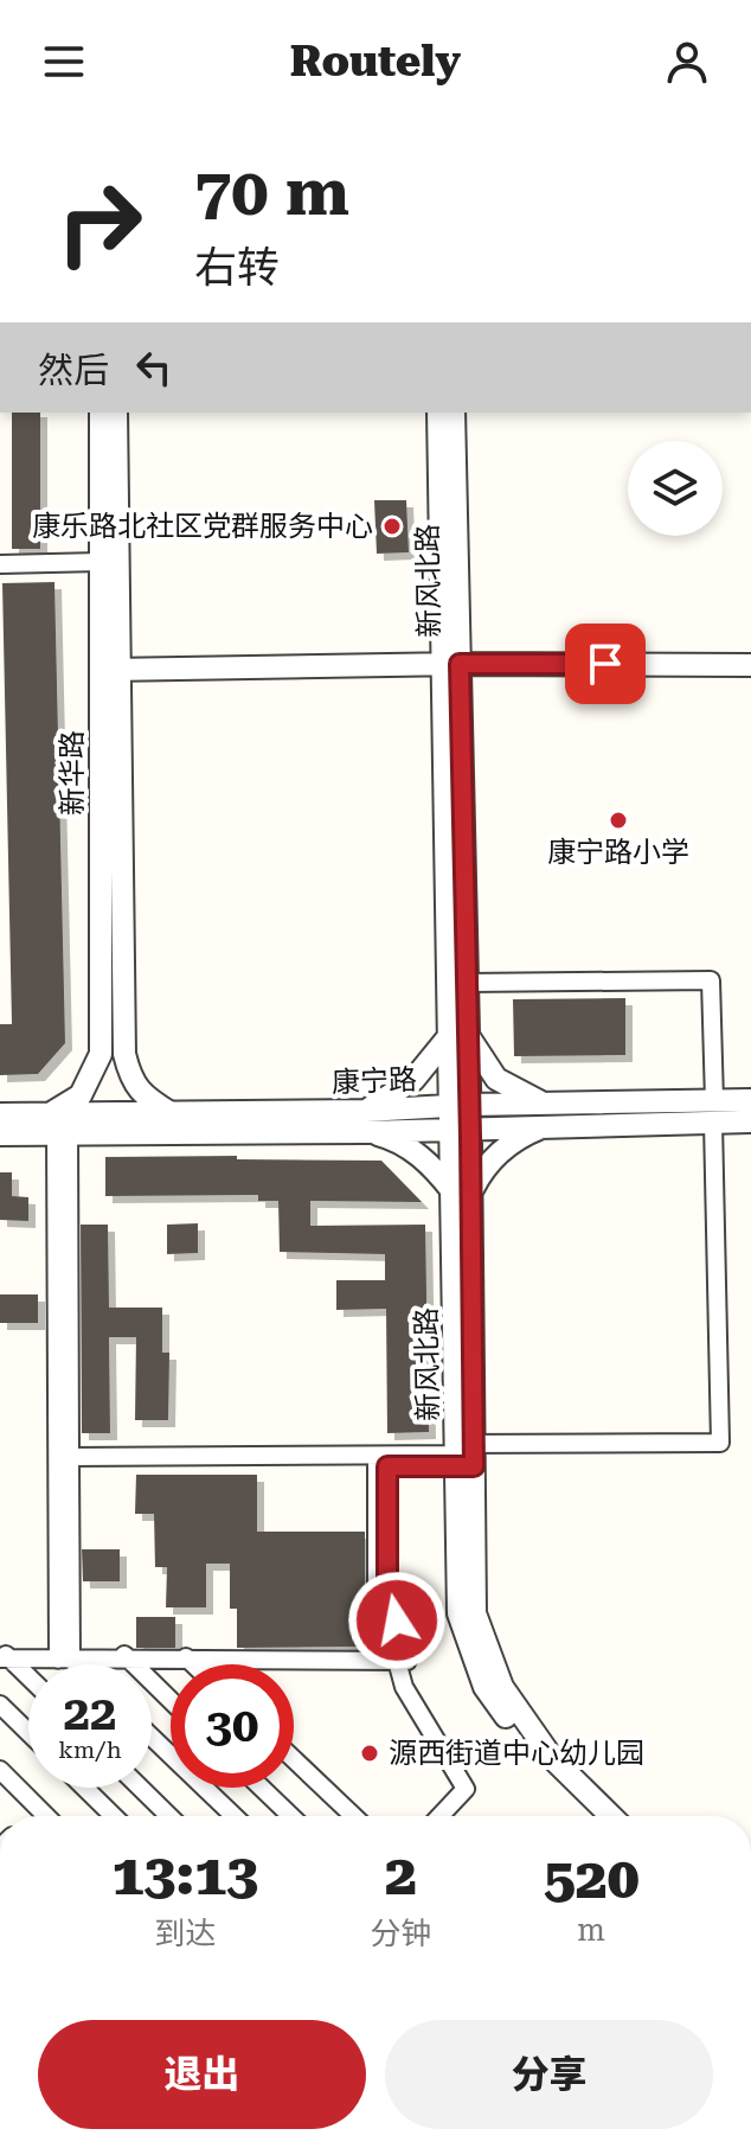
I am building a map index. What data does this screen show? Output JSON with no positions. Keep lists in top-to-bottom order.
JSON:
{
  "streets": {
    "street": ["新风北路", "新华路", "康宁路"]
  },
  "crossings": [
    ["新风北路", "康宁路"],
    ["新华路", "康宁路"]
  ],
  "places": ["康乐路北社区党群服务中心", "康宁路小学", "源西街道中心幼儿园"],
  "page": {
    "header": "Routely",
    "turn": ["70 m", "右转"],
    "then": "然后",
    "speed": "22 km/h",
    "limit": "30",
    "eta": [
      "13:13",
      "到达",
      "2",
      "分钟",
      "520",
      "m"
    ],
    "buttons": ["退出", "分享"]
  }
}
